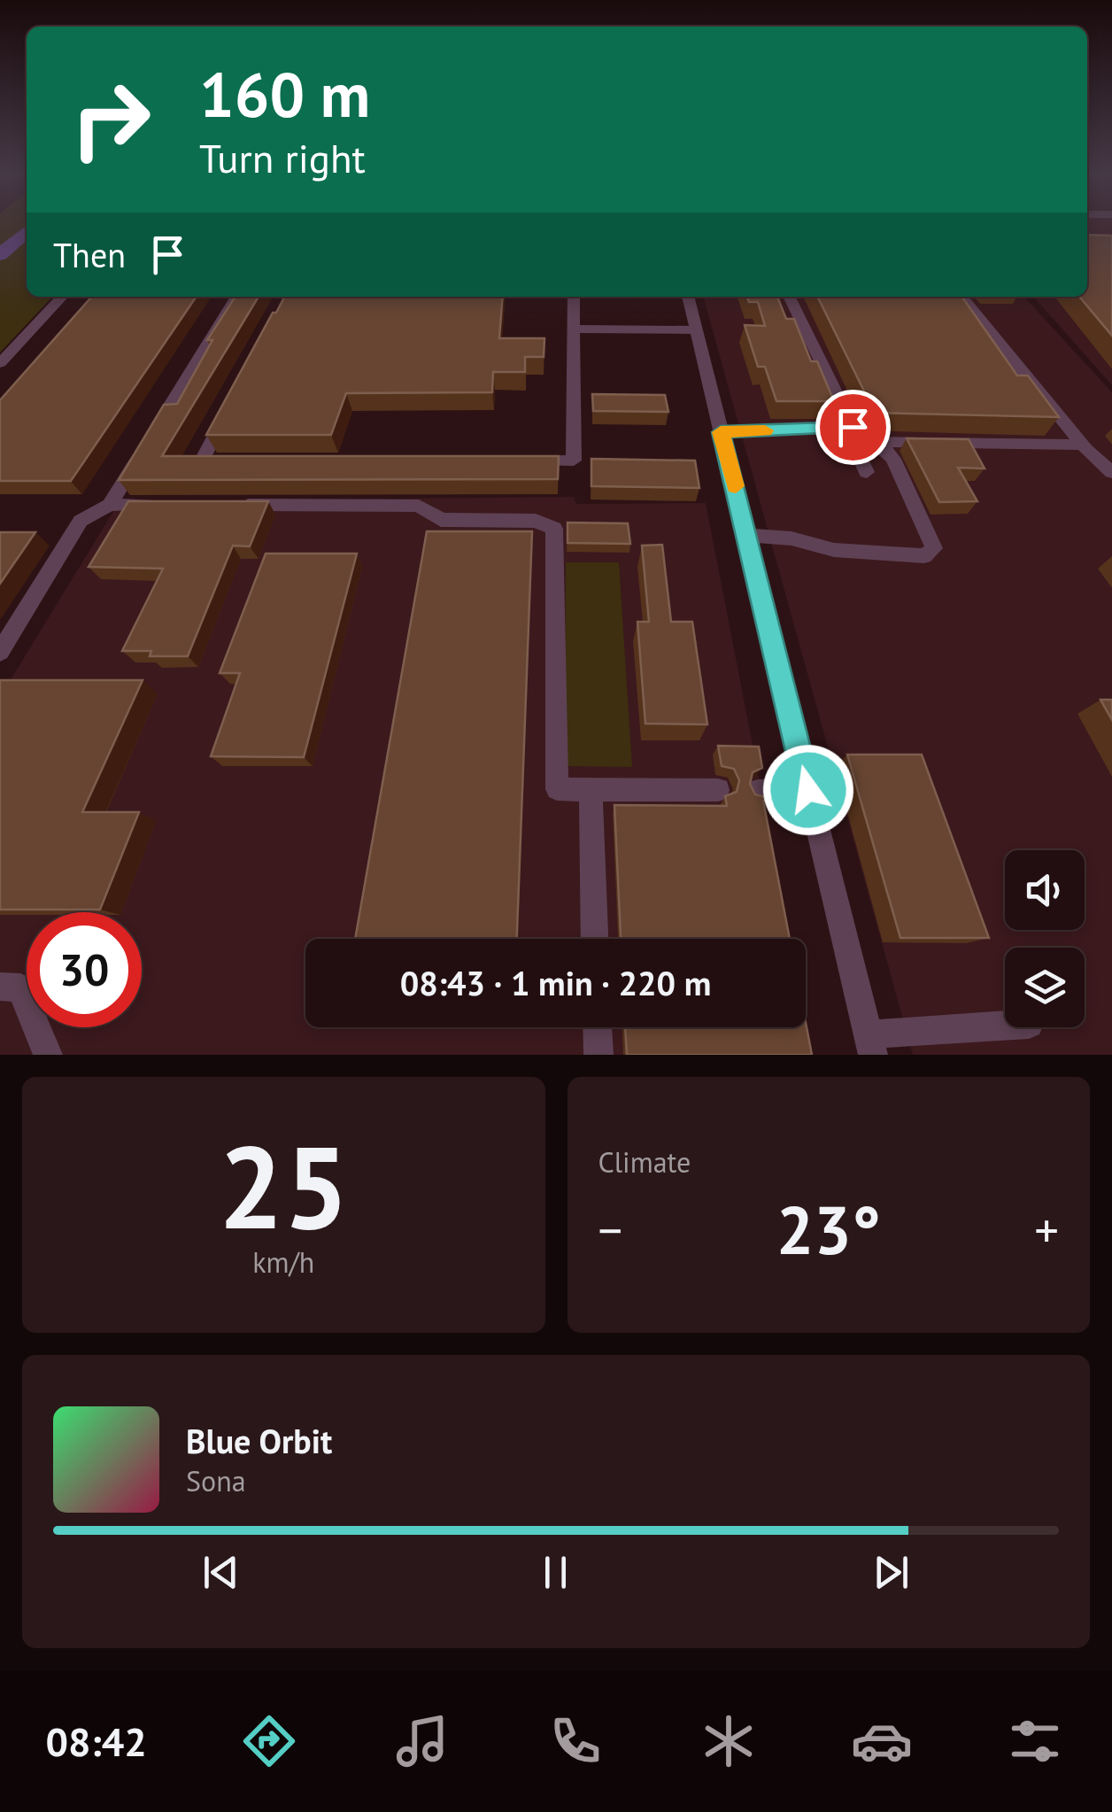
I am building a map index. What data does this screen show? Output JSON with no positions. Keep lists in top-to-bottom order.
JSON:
{
  "page": {
    "turn": ["160 m", "Turn right"],
    "then": "Then",
    "limit": "30",
    "trip": "08:43 · 1 min · 220 m",
    "tile": [
      ["25", "km/h"],
      "Climate"
    ],
    "heat": ["−", "23°", "+"],
    "song": ["Blue Orbit", "Sona"],
    "tabs": "08:42"
  }
}
